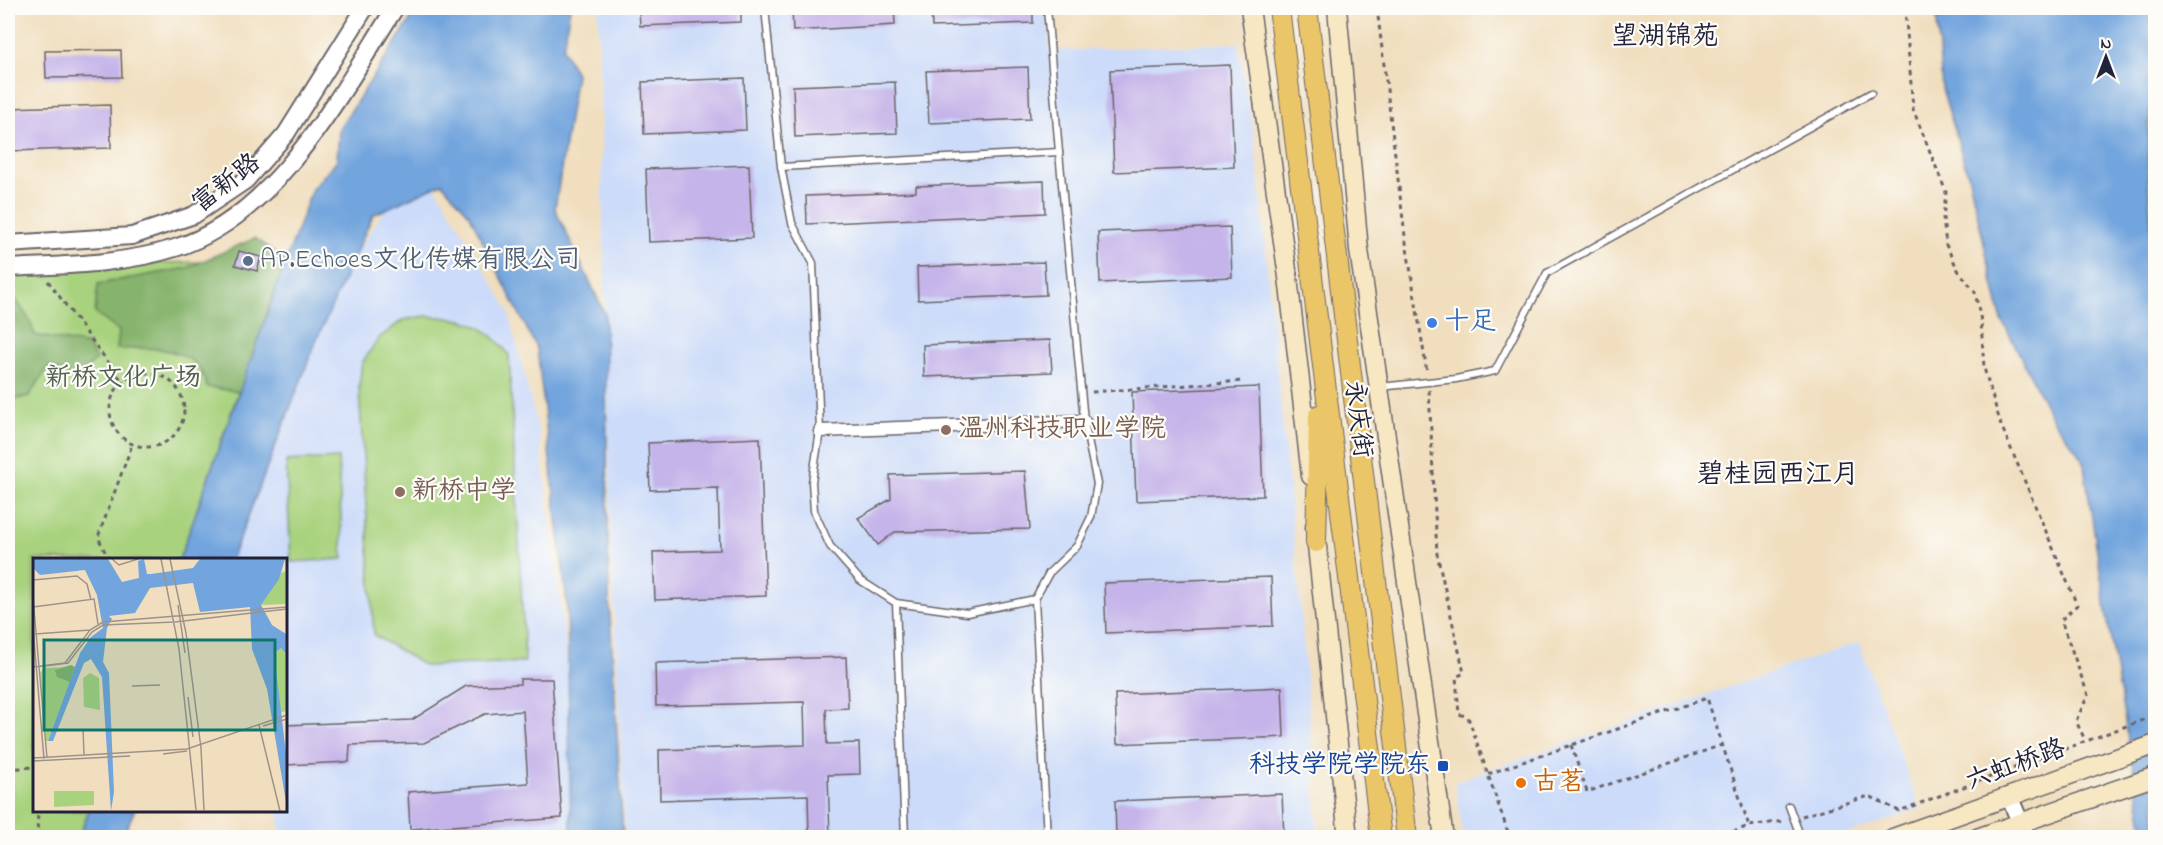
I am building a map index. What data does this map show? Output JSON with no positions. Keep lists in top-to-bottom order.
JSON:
{
  "streets": {
    "main road": ["永庆街", "六虹桥路"],
    "street": ["富新路"]
  },
  "districts": ["望湖锦苑", "碧桂园西江月"],
  "parks": ["新桥文化广场"],
  "places": {
    "other": [
      "AP.Echoes文化传媒有限公司",
      "十足",
      "温州科技职业学院",
      "新桥中学",
      "古茗"
    ],
    "transit": ["科技学院学院东"]
  },
  "north": "top"
}
